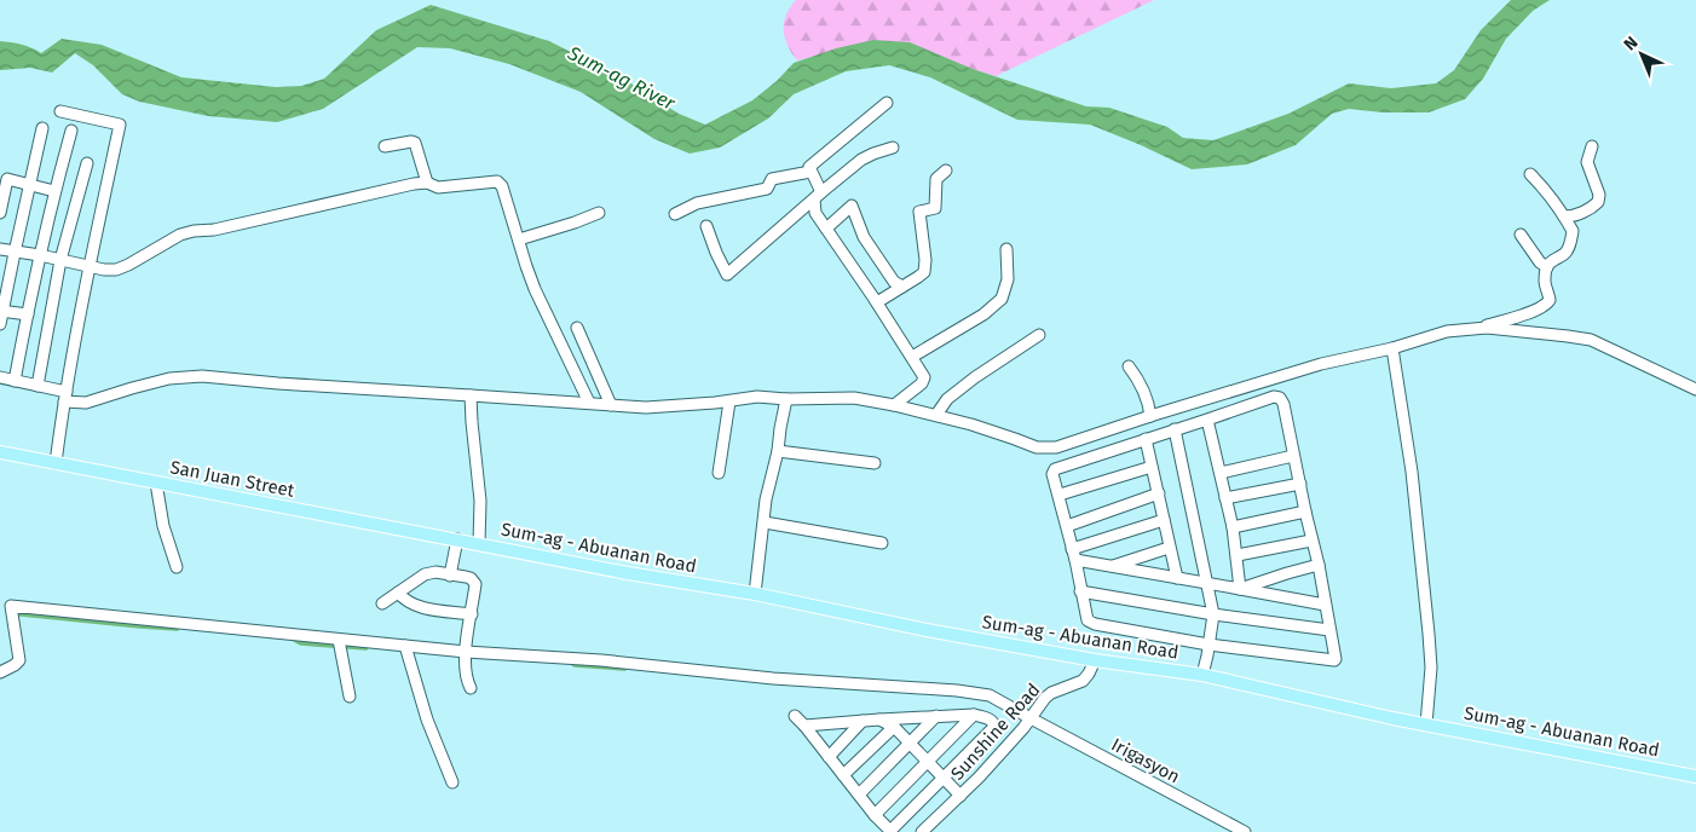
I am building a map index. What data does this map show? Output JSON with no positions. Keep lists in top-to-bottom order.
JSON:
{
  "streets": {
    "main road": ["San Juan Street", "Sum-ag - Abuanan Road"],
    "street": ["Sunshine Road", "Irigasyon"]
  },
  "crossings": [
    ["San Juan Street", "Sum-ag - Abuanan Road"],
    ["Sum-ag - Abuanan Road", "Sunshine Road"],
    ["Sunshine Road", "Irigasyon"]
  ],
  "water": ["Sum-ag River"],
  "north": "top left"
}
